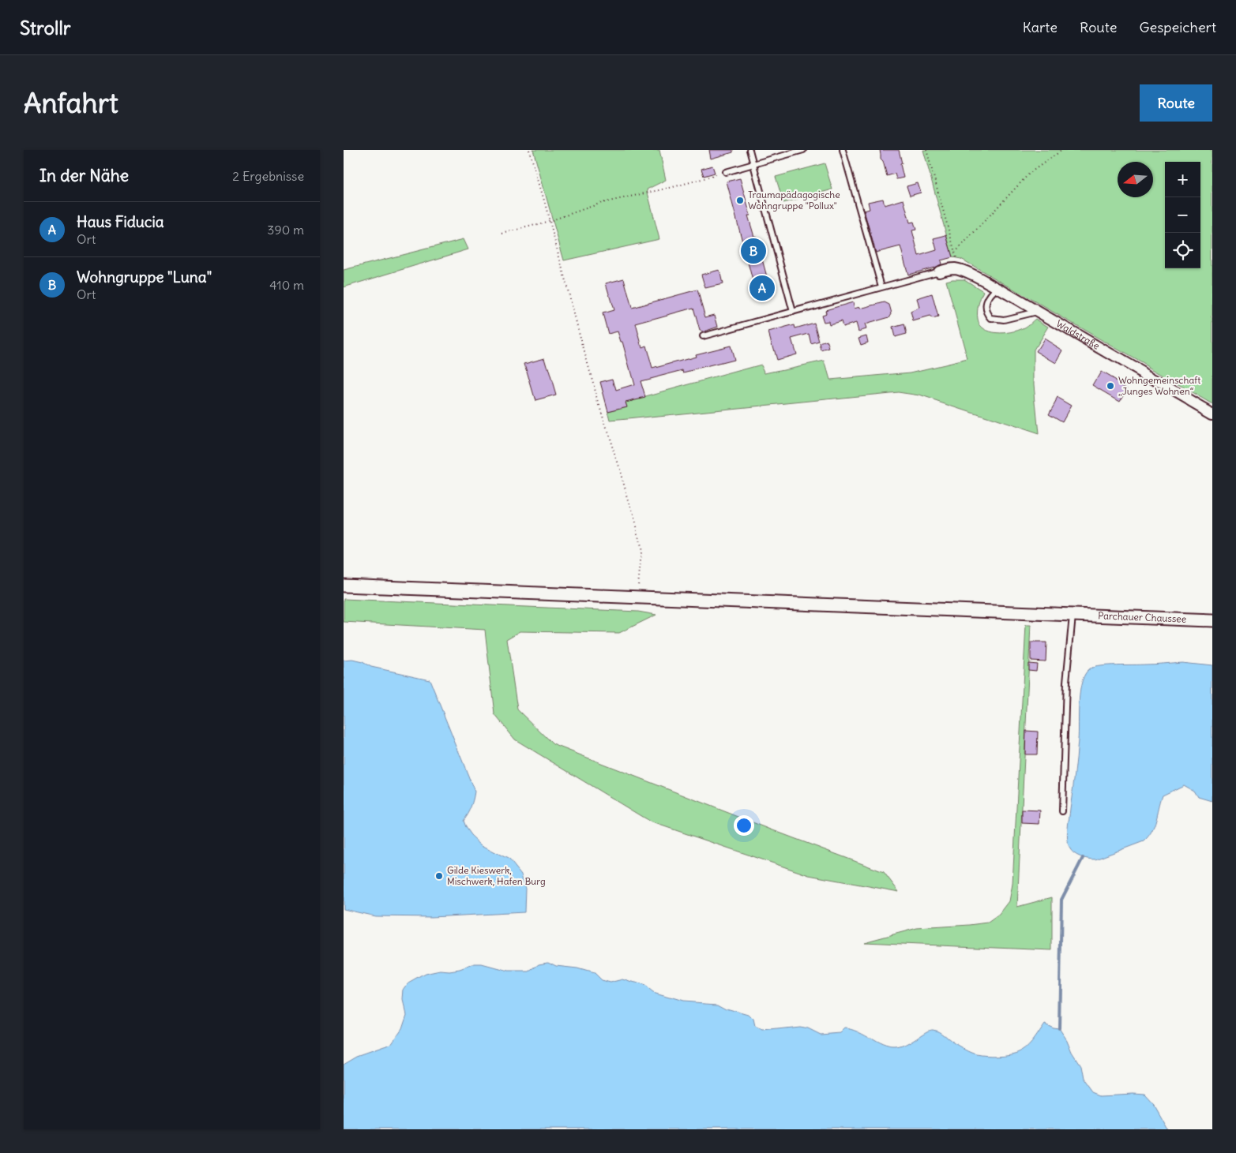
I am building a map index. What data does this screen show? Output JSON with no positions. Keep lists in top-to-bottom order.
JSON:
{
  "streets": {
    "street": ["Waldstraße", "Parchauer Chaussee"]
  },
  "places": ["Traumapädagogische Wohngruppe \"Pollux\"", "Wohngemeinschaft „Junges Wohnen“", "Gilde Kieswerk, Mischwerk, Hafen Burg"],
  "north": "left",
  "page": {
    "header": "Strollr",
    "nav": ["Karte", "Route", "Gespeichert"],
    "buttons": "Route",
    "title": "Anfahrt",
    "heading": ["In der Nähe", "2 Ergebnisse"],
    "map_buttons": ["+", "−"],
    "list": [
      {
        "mark": "A",
        "name": "Haus Fiducia",
        "note": "Ort",
        "value": "390 m"
      },
      {
        "mark": "B",
        "name": "Wohngruppe \"Luna\"",
        "note": "Ort",
        "value": "410 m"
      }
    ],
    "pins": ["B", "A"]
  }
}
